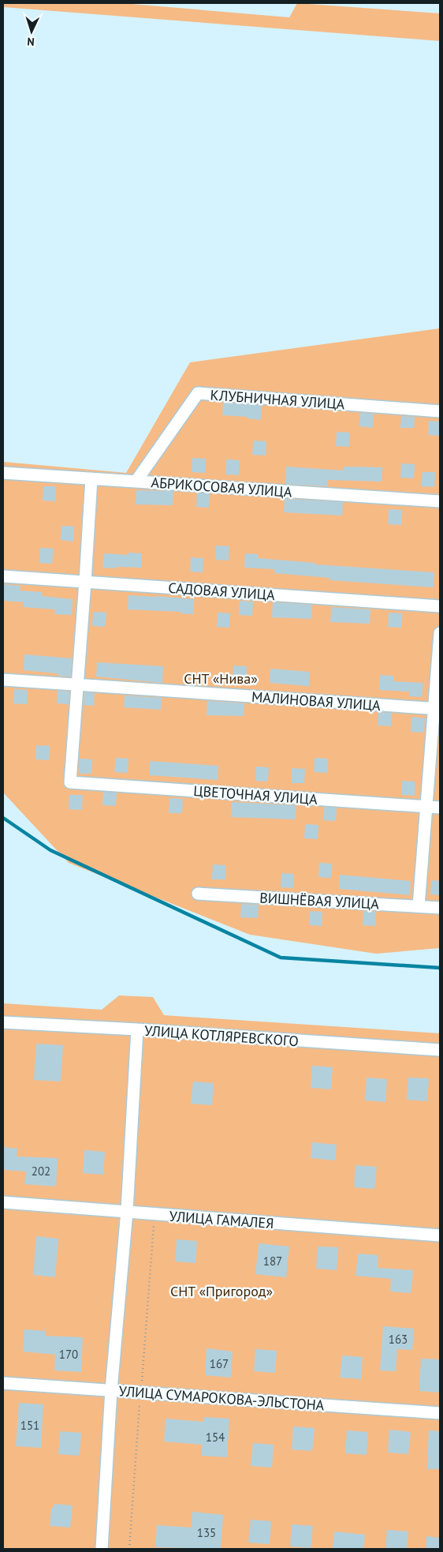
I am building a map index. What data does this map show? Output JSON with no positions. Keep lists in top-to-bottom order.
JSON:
{
  "streets": {
    "street": [
      "КЛУБНИЧНАЯ УЛИЦА",
      "АБРИКОСОВАЯ УЛИЦА",
      "САДОВАЯ УЛИЦА",
      "МАЛИНОВАЯ УЛИЦА",
      "ЦВЕТОЧНАЯ УЛИЦА",
      "ВИШНЁВАЯ УЛИЦА",
      "УЛИЦА КОТЛЯРЕВСКОГО",
      "УЛИЦА ГАМАЛЕЯ",
      "УЛИЦА СУМАРОКОВА-ЭЛЬСТОНА"
    ]
  },
  "crossings": [
    ["КЛУБНИЧНАЯ УЛИЦА", "АБРИКОСОВАЯ УЛИЦА"],
    ["МАЛИНОВАЯ УЛИЦА", "ЦВЕТОЧНАЯ УЛИЦА"]
  ],
  "parks": ["СНТ «Нива»", "СНТ «Пригород»"],
  "house_numbers": [
    "202",
    "187",
    "163",
    "170",
    "167",
    "151",
    "154",
    "135"
  ],
  "north": "bottom"
}
